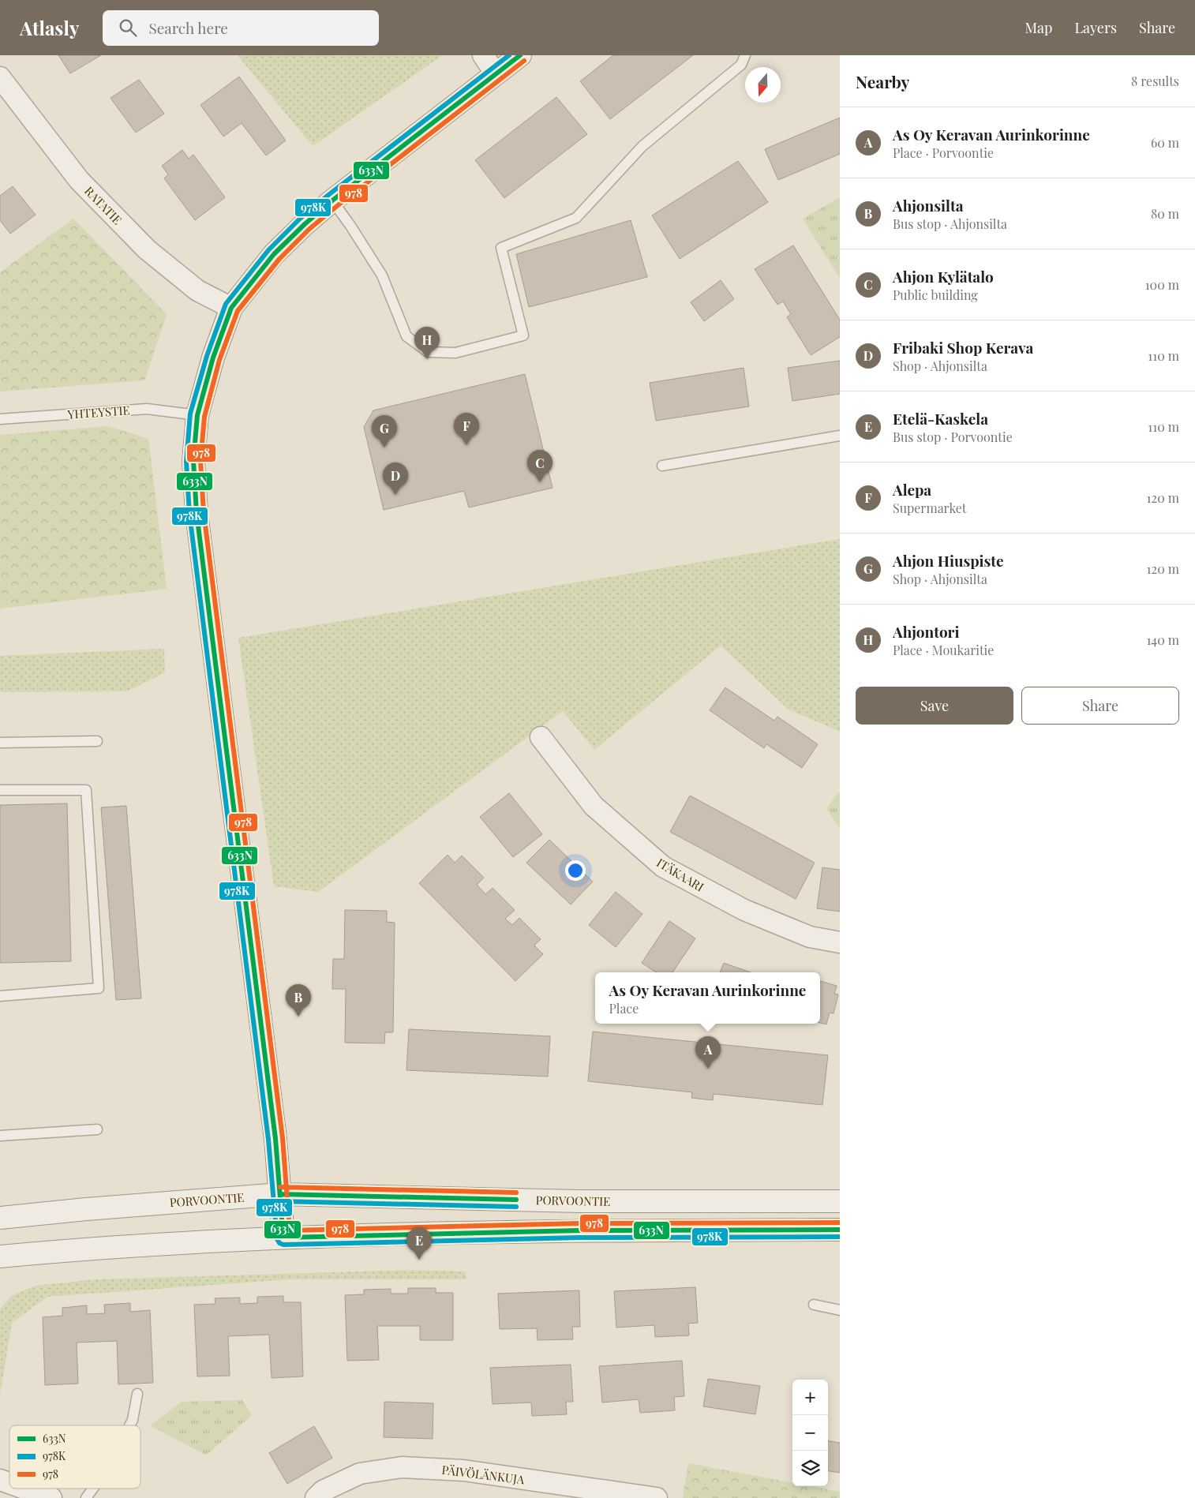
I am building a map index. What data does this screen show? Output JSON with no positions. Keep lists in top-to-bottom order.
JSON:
{
  "streets": {
    "street": [
      "RATATIE",
      "ITÄKAARI",
      "PORVOONTIE",
      "PÄIVÖLÄNKUJA"
    ],
    "lane": ["YHTEYSTIE"]
  },
  "lines": ["transit line 633N", "transit line 978K", "transit line 978"],
  "legend": ["633N", "978K", "978"],
  "north": "bottom",
  "page": {
    "header": "Atlasly",
    "search": "Search here",
    "nav": ["Map", "Layers", "Share"],
    "heading": ["Nearby", "8 results"],
    "list": [
      {
        "mark": "A",
        "name": "As Oy Keravan Aurinkorinne",
        "note": "Place · Porvoontie",
        "value": "60 m"
      },
      {
        "mark": "B",
        "name": "Ahjonsilta",
        "note": "Bus stop · Ahjonsilta",
        "value": "80 m"
      },
      {
        "mark": "C",
        "name": "Ahjon Kylätalo",
        "note": "Public building",
        "value": "100 m"
      },
      {
        "mark": "D",
        "name": "Fribaki Shop Kerava",
        "note": "Shop · Ahjonsilta",
        "value": "110 m"
      },
      {
        "mark": "E",
        "name": "Etelä-Kaskela",
        "note": "Bus stop · Porvoontie",
        "value": "110 m"
      },
      {
        "mark": "F",
        "name": "Alepa",
        "note": "Supermarket",
        "value": "120 m"
      },
      {
        "mark": "G",
        "name": "Ahjon Hiuspiste",
        "note": "Shop · Ahjonsilta",
        "value": "120 m"
      },
      {
        "mark": "H",
        "name": "Ahjontori",
        "note": "Place · Moukaritie",
        "value": "140 m"
      }
    ],
    "pins": [
      "H",
      "F",
      "G",
      "C",
      "D",
      "B",
      "A",
      "E"
    ],
    "buttons": ["Save", "Share"],
    "popup": ["As Oy Keravan Aurinkorinne", "Place"],
    "map_buttons": ["+", "−"]
  }
}
